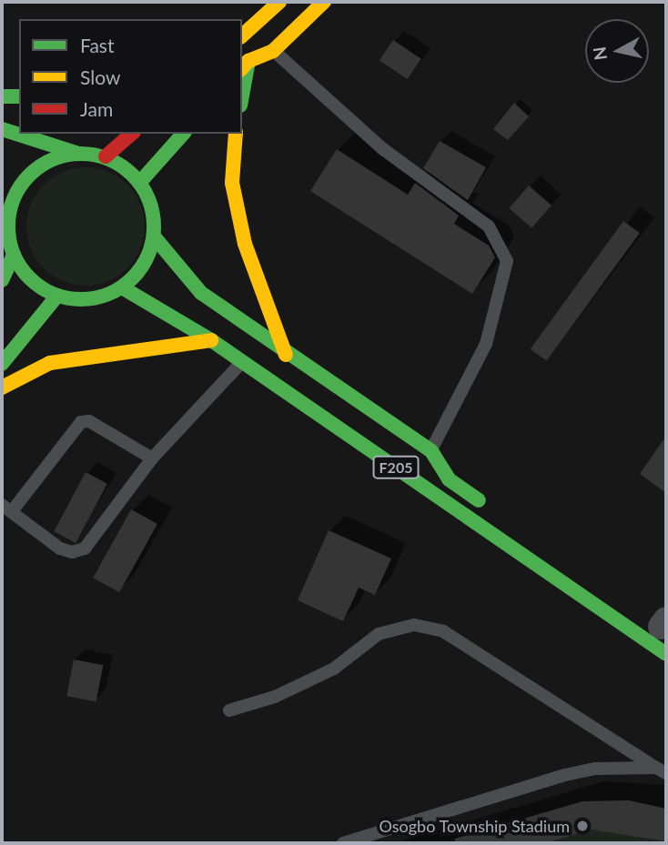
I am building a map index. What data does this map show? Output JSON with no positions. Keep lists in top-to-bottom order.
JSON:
{
  "streets": {
    "main road": ["F205"]
  },
  "places": ["Osogbo Township Stadium"],
  "legend": ["Fast", "Slow", "Jam"],
  "north": "left"
}
